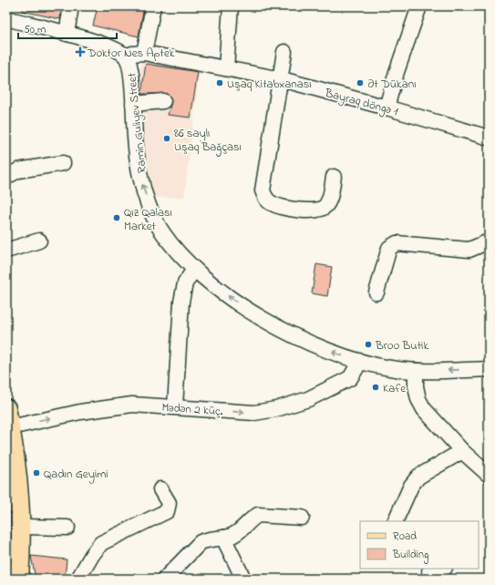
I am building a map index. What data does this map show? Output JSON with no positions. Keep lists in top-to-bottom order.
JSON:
{
  "streets": {
    "street": ["Bayraq döngə 1", "Ramin Guliyev Street", "Mədən 2 küç."]
  },
  "crossings": [
    ["Bayraq döngə 1", "Ramin Guliyev Street"],
    ["Ramin Guliyev Street", "Mədən 2 küç."]
  ],
  "one_way": ["Ramin Guliyev Street"],
  "places": {
    "health": ["Doktor Nes Aptek"],
    "other": [
      "Uşaq Kitabxanası",
      "Ət Dükanı",
      "86 saylı Uşaq Bağçası",
      "Qız Qalası Market",
      "Broo Butik",
      "Kafe",
      "Qadın Geyimi"
    ]
  },
  "legend": ["Road", "Building"],
  "scale_bar": "50 m"
}
